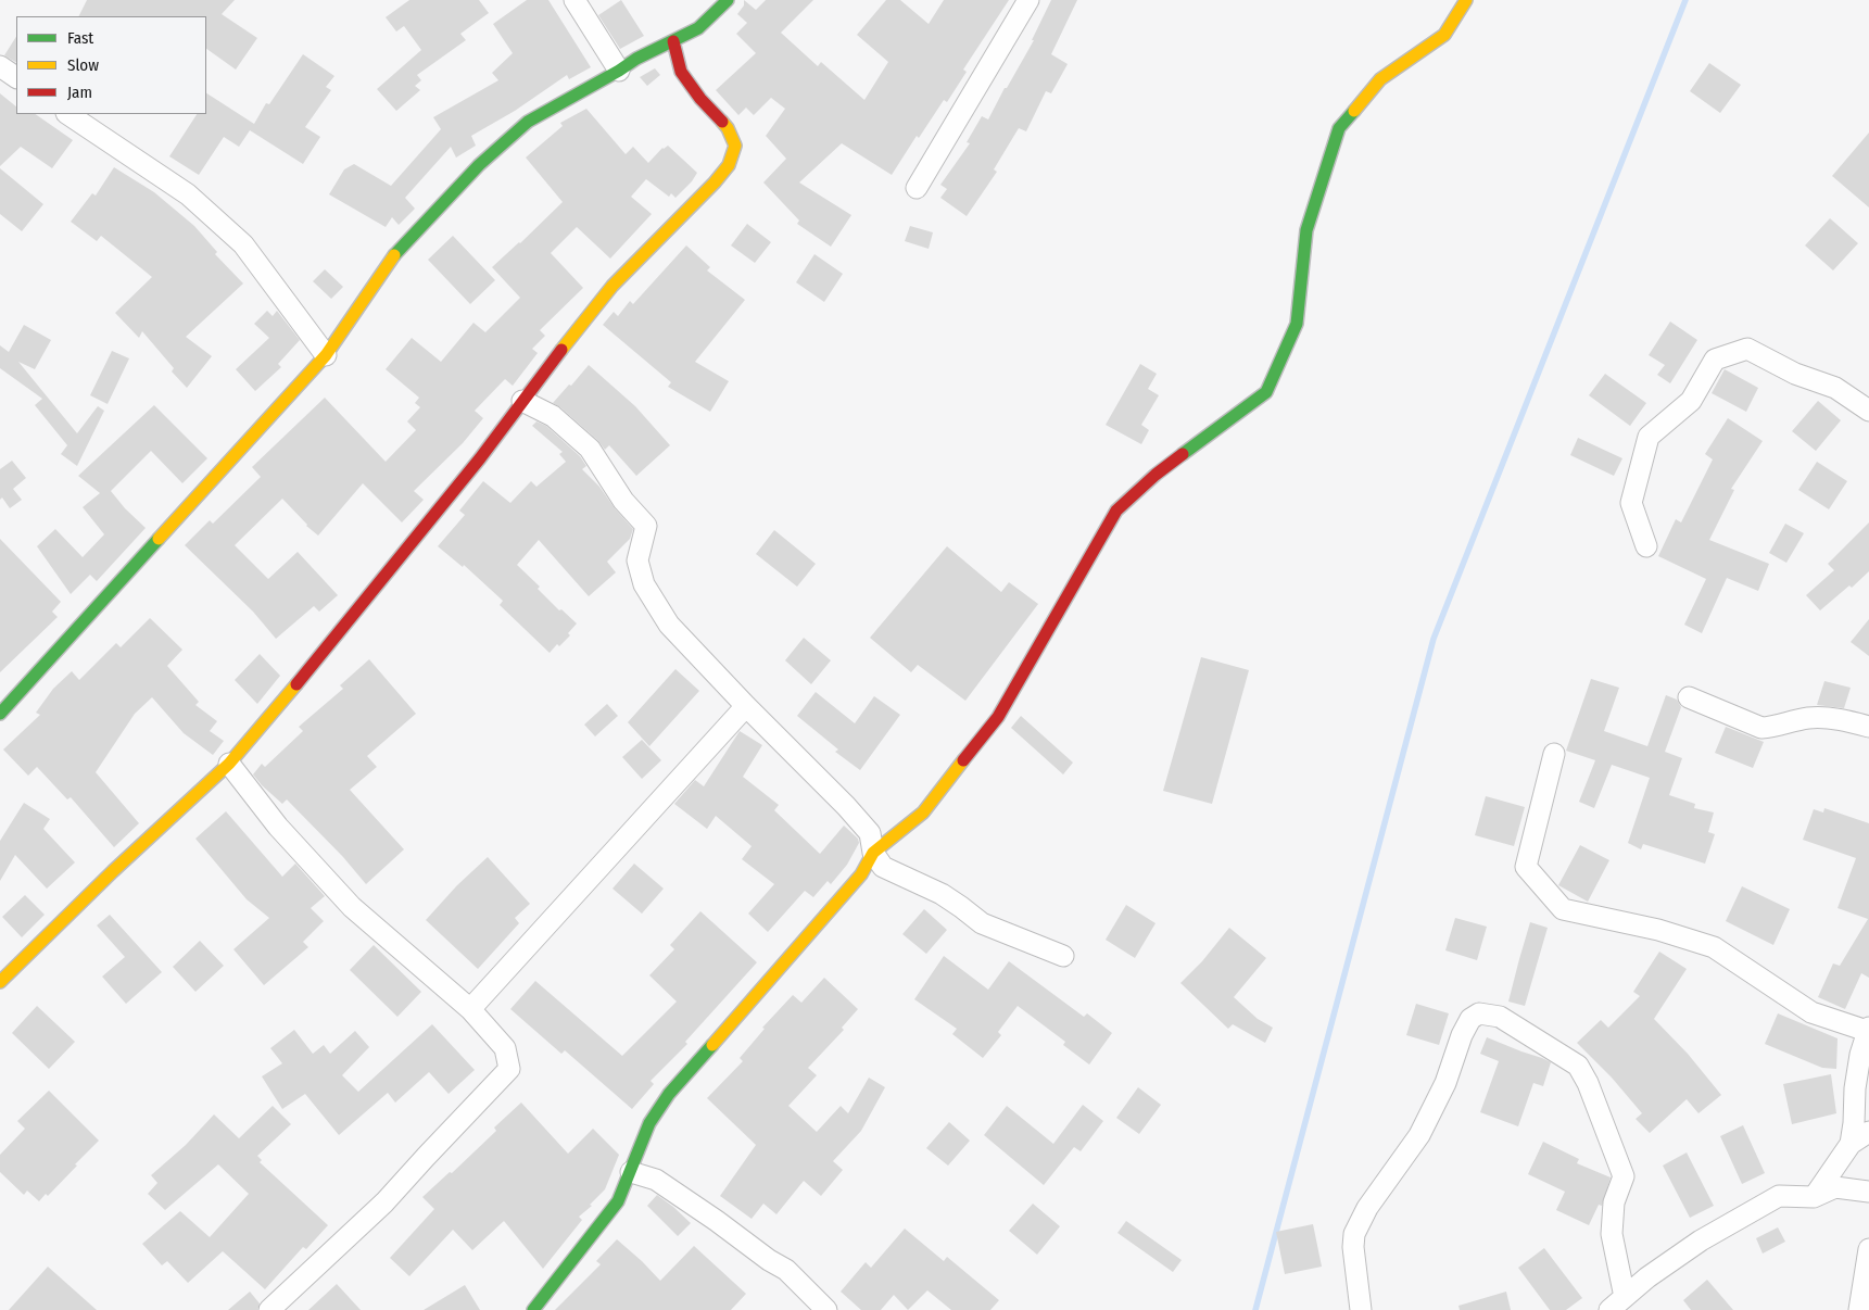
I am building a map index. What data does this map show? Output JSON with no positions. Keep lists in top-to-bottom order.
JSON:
{
  "legend": ["Fast", "Slow", "Jam"]
}
